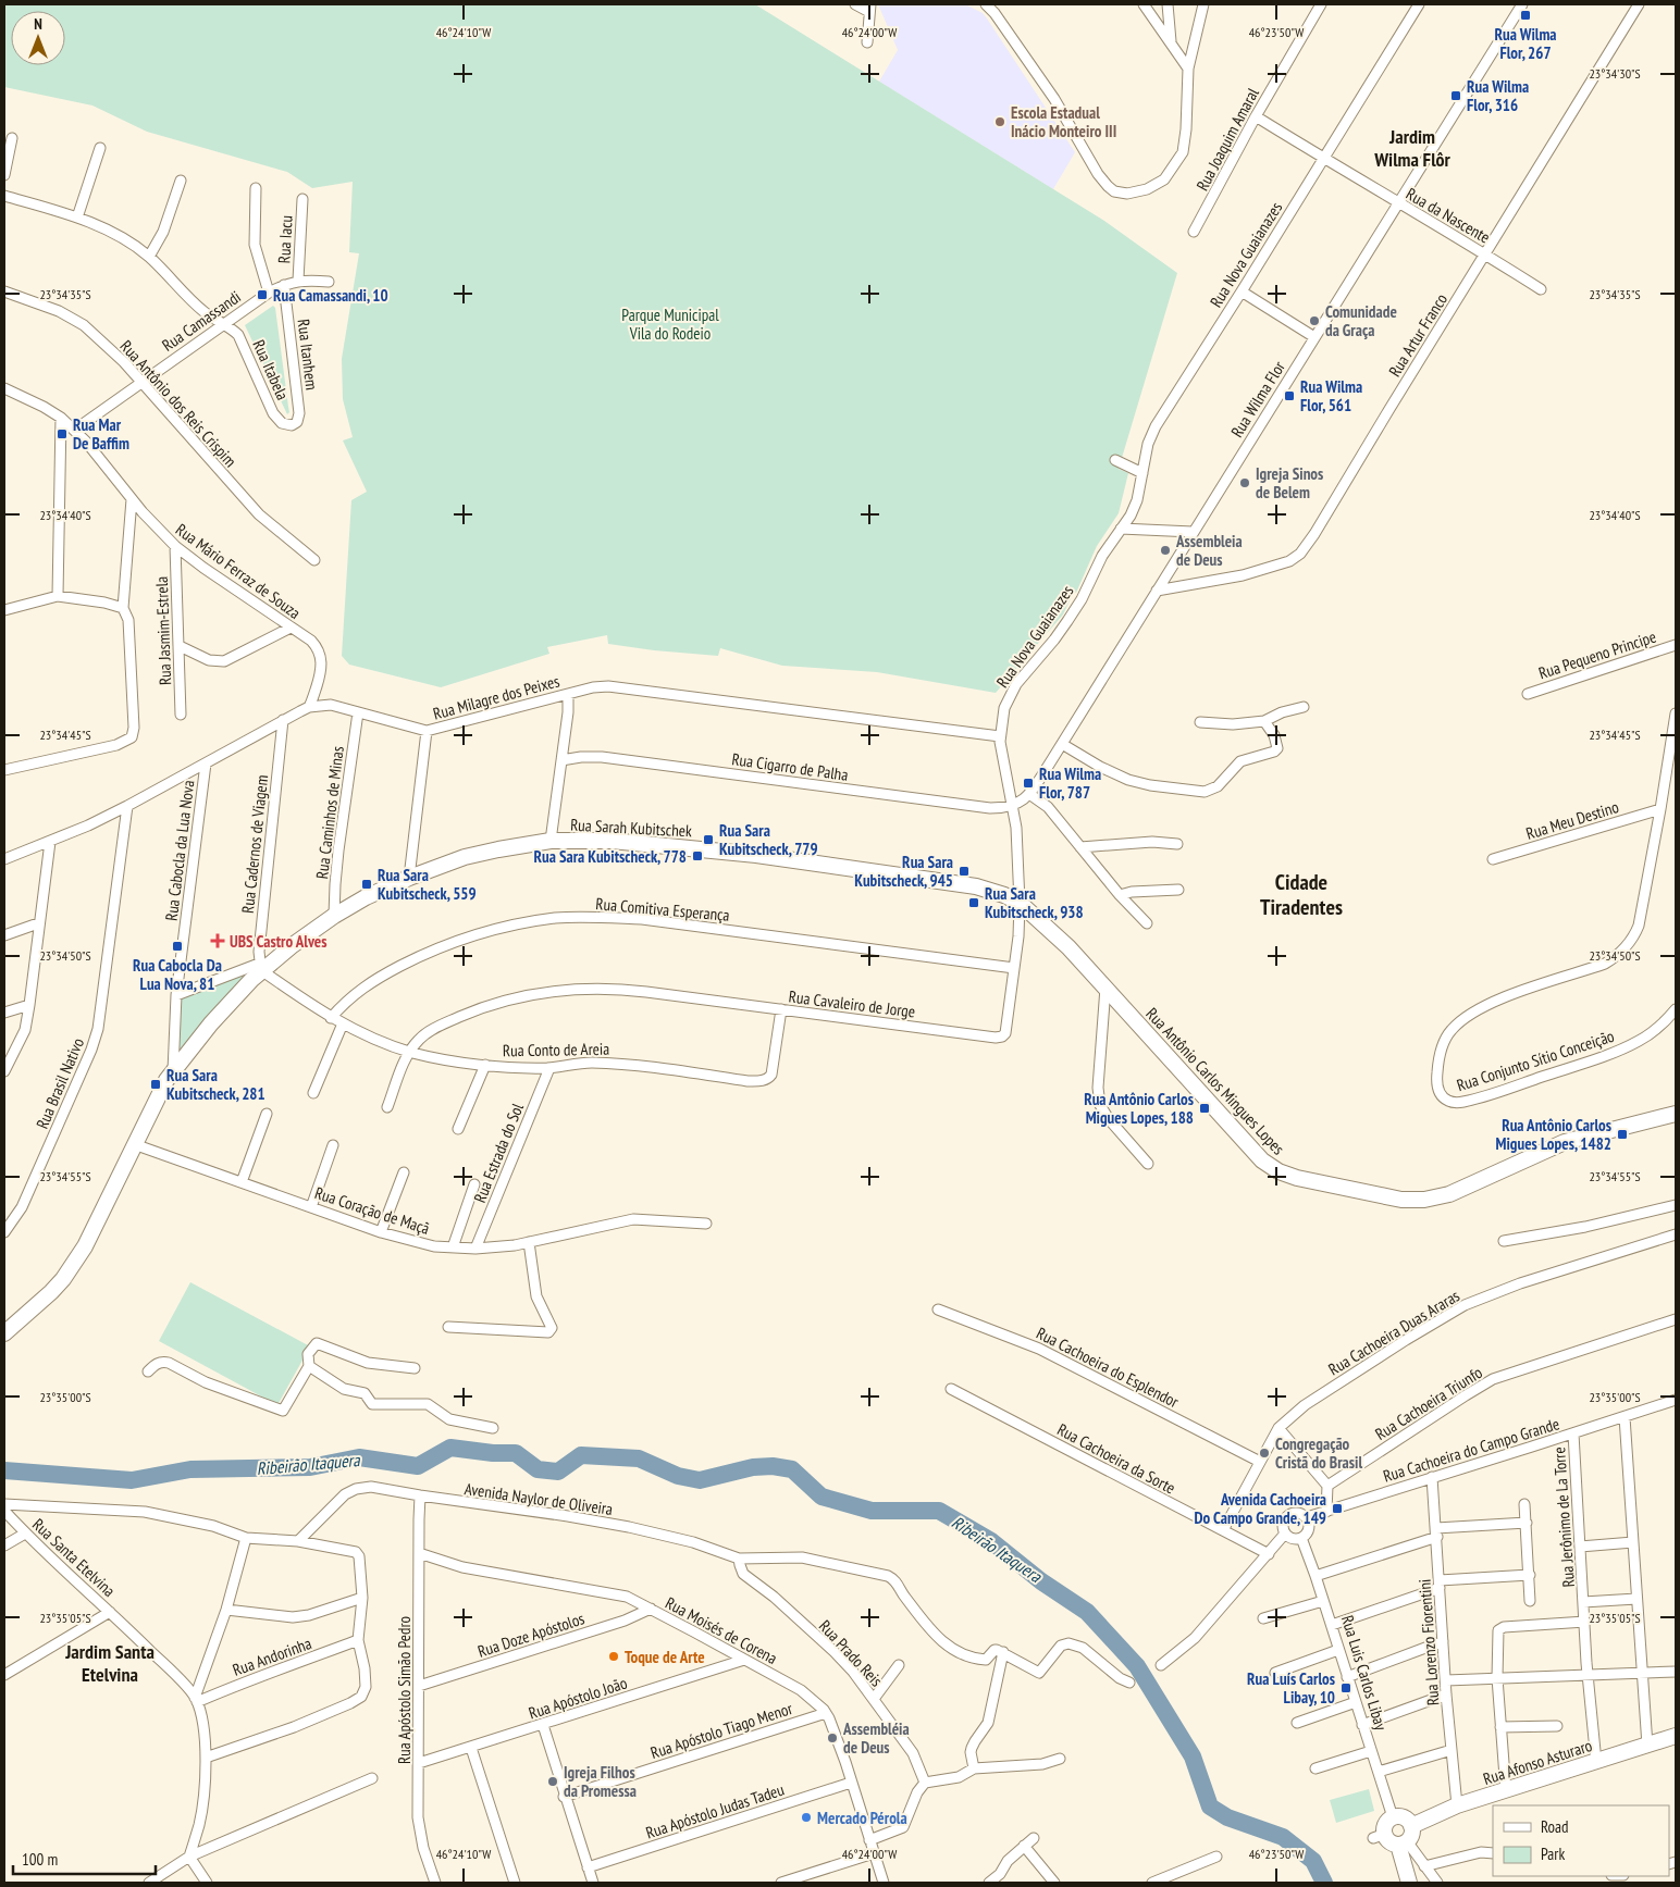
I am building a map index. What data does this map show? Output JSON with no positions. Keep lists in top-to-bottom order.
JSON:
{
  "streets": {
    "street": [
      "Rua Joaquim Amaral",
      "Rua da Nascente",
      "Rua Iacu",
      "Rua Nova Guaianazes",
      "Rua Camassandi",
      "Rua Artur Franco",
      "Rua Itanhem",
      "Rua Itabela",
      "Rua Wilma Flor",
      "Rua Antônio dos Reis Crispim",
      "Rua Mário Ferraz de Souza",
      "Rua Jasmim-Estrela",
      "Rua Pequeno Principe",
      "Rua Milagre dos Peixes",
      "Rua Cigarro de Palha",
      "Rua Caminhos de Minas",
      "Rua Meu Destino",
      "Rua Sarah Kubitschek",
      "Rua Cadernos de Viagem",
      "Rua Cabocla da Lua Nova",
      "Rua Comitiva Esperança",
      "Rua Cavaleiro de Jorge",
      "Rua Conto de Areia",
      "Rua Conjunto Sítio Conceição",
      "Rua Antônio Carlos Mingues Lopes",
      "Rua Brasil Nativo",
      "Rua Estrada do Sol",
      "Rua Coração de Maçã",
      "Rua Cachoeira Duas Araras",
      "Rua Cachoeira do Esplendor",
      "Rua Cachoeira Triunfo",
      "Rua Cachoeira do Campo Grande",
      "Rua Cachoeira da Sorte",
      "Avenida Naylor de Oliveira",
      "Rua Jerônimo de La Torre",
      "Rua Santa Etelvina",
      "Rua Moisés de Corena",
      "Rua Doze Apóstolos",
      "Rua Lorenzo Fiorentini",
      "Rua Prado Reis",
      "Rua Andorinha",
      "Rua Luis Carlos Libay",
      "Rua Apóstolo Simão Pedro",
      "Rua Apóstolo João",
      "Rua Apóstolo Tiago Menor",
      "Rua Afonso Asturaro",
      "Rua Apóstolo Judas Tadeu"
    ]
  },
  "crossings": [
    ["Rua Joaquim Amaral", "Rua da Nascente"],
    ["Rua da Nascente", "Rua Nova Guaianazes"],
    ["Rua da Nascente", "Rua Artur Franco"],
    ["Rua da Nascente", "Rua Wilma Flor"],
    ["Rua Iacu", "Rua Camassandi"],
    ["Rua Nova Guaianazes", "Rua Milagre dos Peixes"],
    ["Rua Nova Guaianazes", "Rua Cavaleiro de Jorge"],
    ["Rua Camassandi", "Rua Itanhem"],
    ["Rua Camassandi", "Rua Itabela"],
    ["Rua Camassandi", "Rua Antônio dos Reis Crispim"],
    ["Rua Camassandi", "Rua Mário Ferraz de Souza"],
    ["Rua Artur Franco", "Rua Wilma Flor"],
    ["Rua Itanhem", "Rua Itabela"],
    ["Rua Wilma Flor", "Rua Cigarro de Palha"],
    ["Rua Wilma Flor", "Rua Cavaleiro de Jorge"],
    ["Rua Mário Ferraz de Souza", "Rua Jasmim-Estrela"],
    ["Rua Mário Ferraz de Souza", "Rua Milagre dos Peixes"],
    ["Rua Milagre dos Peixes", "Rua Caminhos de Minas"],
    ["Rua Milagre dos Peixes", "Rua Cadernos de Viagem"],
    ["Rua Milagre dos Peixes", "Rua Cabocla da Lua Nova"],
    ["Rua Milagre dos Peixes", "Rua Cavaleiro de Jorge"],
    ["Rua Milagre dos Peixes", "Rua Brasil Nativo"],
    ["Rua Cigarro de Palha", "Rua Cavaleiro de Jorge"],
    ["Rua Caminhos de Minas", "Rua Sarah Kubitschek"],
    ["Rua Meu Destino", "Rua Conjunto Sítio Conceição"],
    ["Rua Sarah Kubitschek", "Rua Cadernos de Viagem"],
    ["Rua Sarah Kubitschek", "Rua Cabocla da Lua Nova"],
    ["Rua Sarah Kubitschek", "Rua Cavaleiro de Jorge"],
    ["Rua Sarah Kubitschek", "Rua Conto de Areia"],
    ["Rua Sarah Kubitschek", "Rua Antônio Carlos Mingues Lopes"],
    ["Rua Sarah Kubitschek", "Rua Coração de Maçã"],
    ["Rua Cadernos de Viagem", "Rua Conto de Areia"],
    ["Rua Comitiva Esperança", "Rua Cavaleiro de Jorge"],
    ["Rua Comitiva Esperança", "Rua Conto de Areia"],
    ["Rua Cavaleiro de Jorge", "Rua Conto de Areia"],
    ["Rua Cavaleiro de Jorge", "Rua Antônio Carlos Mingues Lopes"],
    ["Rua Conto de Areia", "Rua Estrada do Sol"],
    ["Rua Estrada do Sol", "Rua Coração de Maçã"],
    ["Rua Cachoeira Duas Araras", "Rua Cachoeira do Esplendor"],
    ["Rua Cachoeira Duas Araras", "Rua Cachoeira da Sorte"],
    ["Rua Cachoeira do Campo Grande", "Rua Jerônimo de La Torre"],
    ["Rua Cachoeira do Campo Grande", "Rua Lorenzo Fiorentini"],
    ["Rua Cachoeira do Campo Grande", "Rua Luis Carlos Libay"],
    ["Avenida Naylor de Oliveira", "Rua Prado Reis"],
    ["Avenida Naylor de Oliveira", "Rua Apóstolo Simão Pedro"],
    ["Rua Jerônimo de La Torre", "Rua Afonso Asturaro"],
    ["Rua Santa Etelvina", "Rua Andorinha"],
    ["Rua Moisés de Corena", "Rua Doze Apóstolos"],
    ["Rua Moisés de Corena", "Rua Apóstolo Simão Pedro"],
    ["Rua Moisés de Corena", "Rua Apóstolo João"],
    ["Rua Moisés de Corena", "Rua Apóstolo Tiago Menor"],
    ["Rua Moisés de Corena", "Rua Apóstolo Judas Tadeu"],
    ["Rua Doze Apóstolos", "Rua Apóstolo Simão Pedro"],
    ["Rua Lorenzo Fiorentini", "Rua Afonso Asturaro"],
    ["Rua Luis Carlos Libay", "Rua Afonso Asturaro"],
    ["Rua Apóstolo Simão Pedro", "Rua Apóstolo João"]
  ],
  "districts": ["Jardim Wilma Flôr", "Cidade Tiradentes", "Jardim Santa Etelvina"],
  "water": ["Ribeirão Itaquera"],
  "parks": ["Parque Municipal Vila do Rodeio"],
  "places": {
    "transit": [
      "Rua Wilma Flor, 267",
      "Rua Wilma Flor, 316",
      "Rua Camassandi, 10",
      "Rua Wilma Flor, 561",
      "Rua Mar De Baffim",
      "Rua Wilma Flor, 787",
      "Rua Sara Kubitscheck, 779",
      "Rua Sara Kubitscheck, 778",
      "Rua Sara Kubitscheck, 945",
      "Rua Sara Kubitscheck, 559",
      "Rua Sara Kubitscheck, 938",
      "Rua Cabocla Da Lua Nova, 81",
      "Rua Sara Kubitscheck, 281",
      "Rua Antônio Carlos Migues Lopes, 188",
      "Rua Antônio Carlos Migues Lopes, 1482",
      "Avenida Cachoeira Do Campo Grande, 149",
      "Rua Luís Carlos Libay, 10"
    ],
    "other": [
      "Escola Estadual Inácio Monteiro III",
      "Comunidade da Graça",
      "Igreja Sinos de Belem",
      "Assembleia de Deus",
      "Congregação Cristã do Brasil",
      "Toque de Arte",
      "Assembléia de Deus",
      "Igreja Filhos da Promessa",
      "Mercado Pérola"
    ],
    "health": ["UBS Castro Alves"]
  },
  "legend": ["Road", "Park"],
  "scale_bar": "100 m",
  "north": "top",
  "coordinates": [
    "46°24'10\"W",
    "46°24'00\"W",
    "46°23'50\"W",
    "23°34'30\"S",
    "23°34'35\"S",
    "23°34'40\"S",
    "23°34'45\"S",
    "23°34'50\"S",
    "23°34'55\"S",
    "23°35'00\"S",
    "23°35'05\"S"
  ]
}
